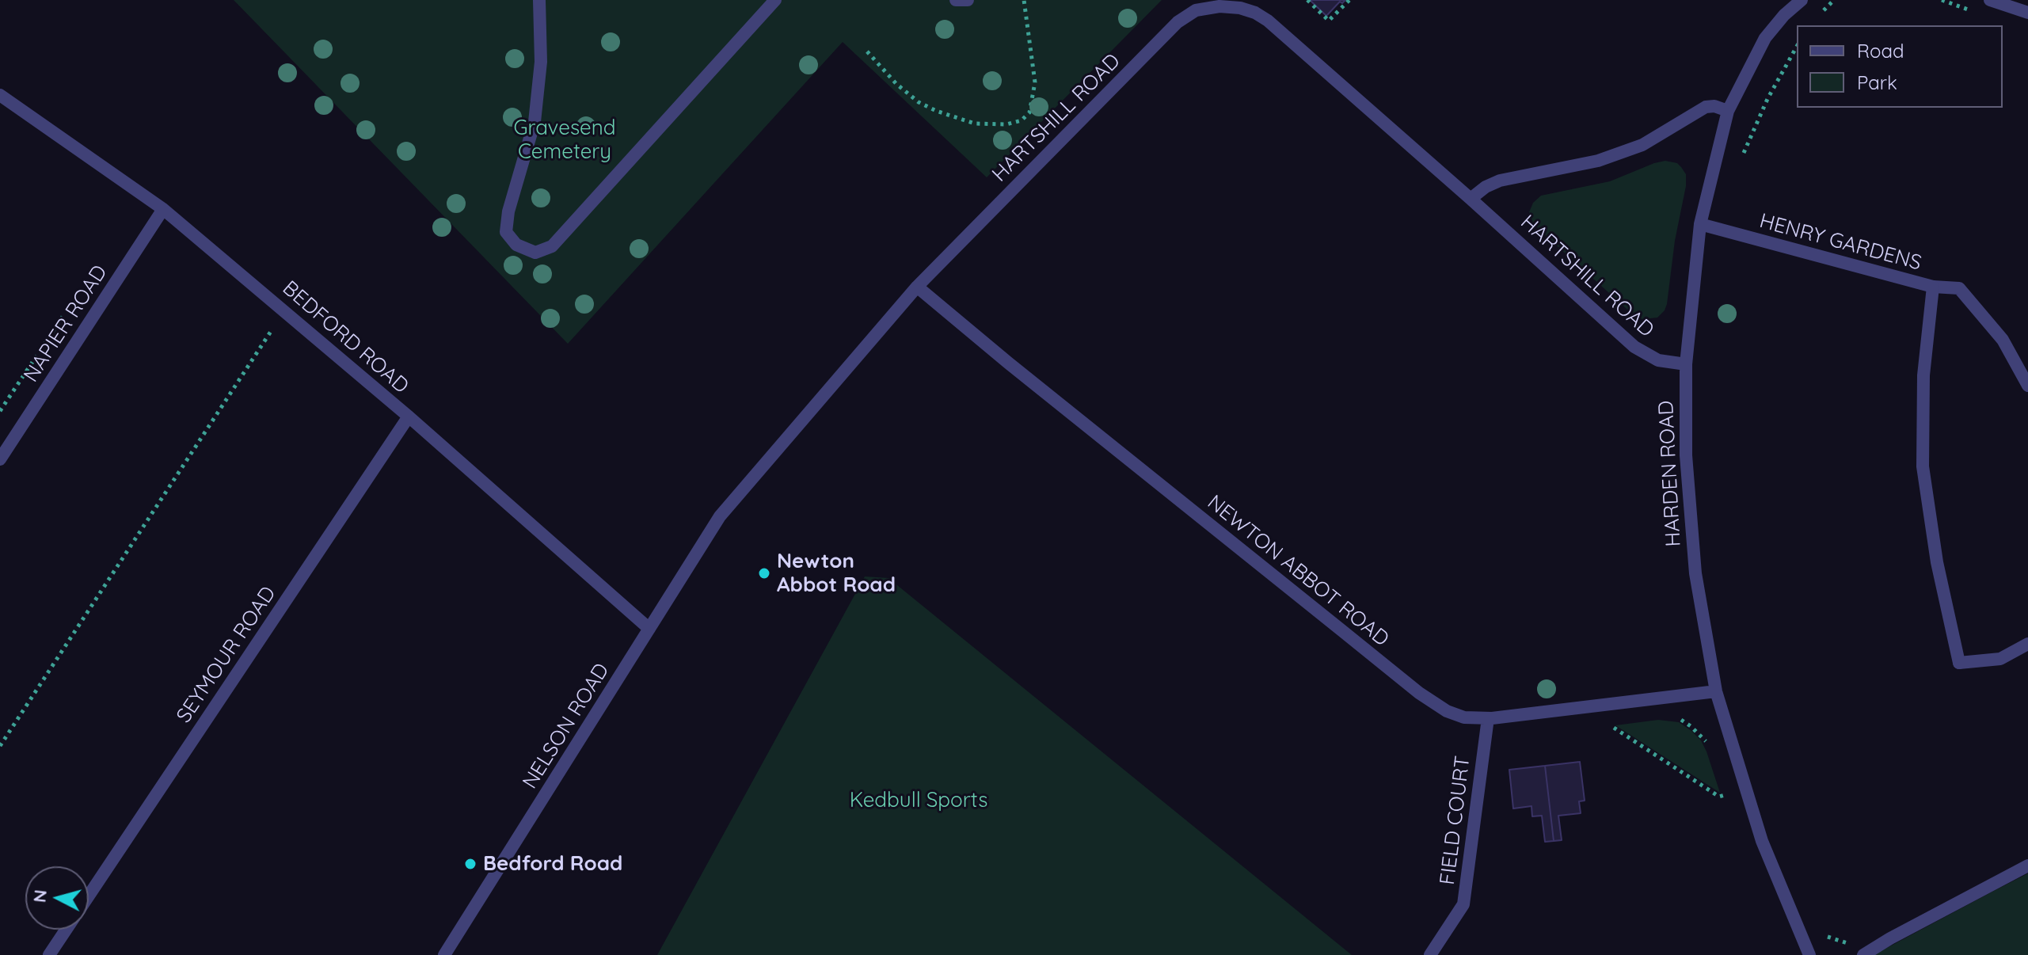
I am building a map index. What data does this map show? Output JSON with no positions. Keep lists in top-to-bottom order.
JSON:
{
  "streets": {
    "street": [
      "HARTSHILL ROAD",
      "HENRY GARDENS",
      "NAPIER ROAD",
      "BEDFORD ROAD",
      "HARDEN ROAD",
      "NEWTON ABBOT ROAD",
      "SEYMOUR ROAD",
      "NELSON ROAD",
      "FIELD COURT"
    ]
  },
  "crossings": [
    ["HARTSHILL ROAD", "HARDEN ROAD"],
    ["HARTSHILL ROAD", "NEWTON ABBOT ROAD"],
    ["HARTSHILL ROAD", "NELSON ROAD"],
    ["HENRY GARDENS", "HARDEN ROAD"],
    ["NAPIER ROAD", "BEDFORD ROAD"],
    ["BEDFORD ROAD", "SEYMOUR ROAD"],
    ["BEDFORD ROAD", "NELSON ROAD"],
    ["HARDEN ROAD", "NEWTON ABBOT ROAD"],
    ["NEWTON ABBOT ROAD", "FIELD COURT"]
  ],
  "parks": ["Gravesend Cemetery", "Kedbull Sports"],
  "places": ["Newton Abbot Road", "Bedford Road"],
  "legend": ["Road", "Park"],
  "north": "left"
}
